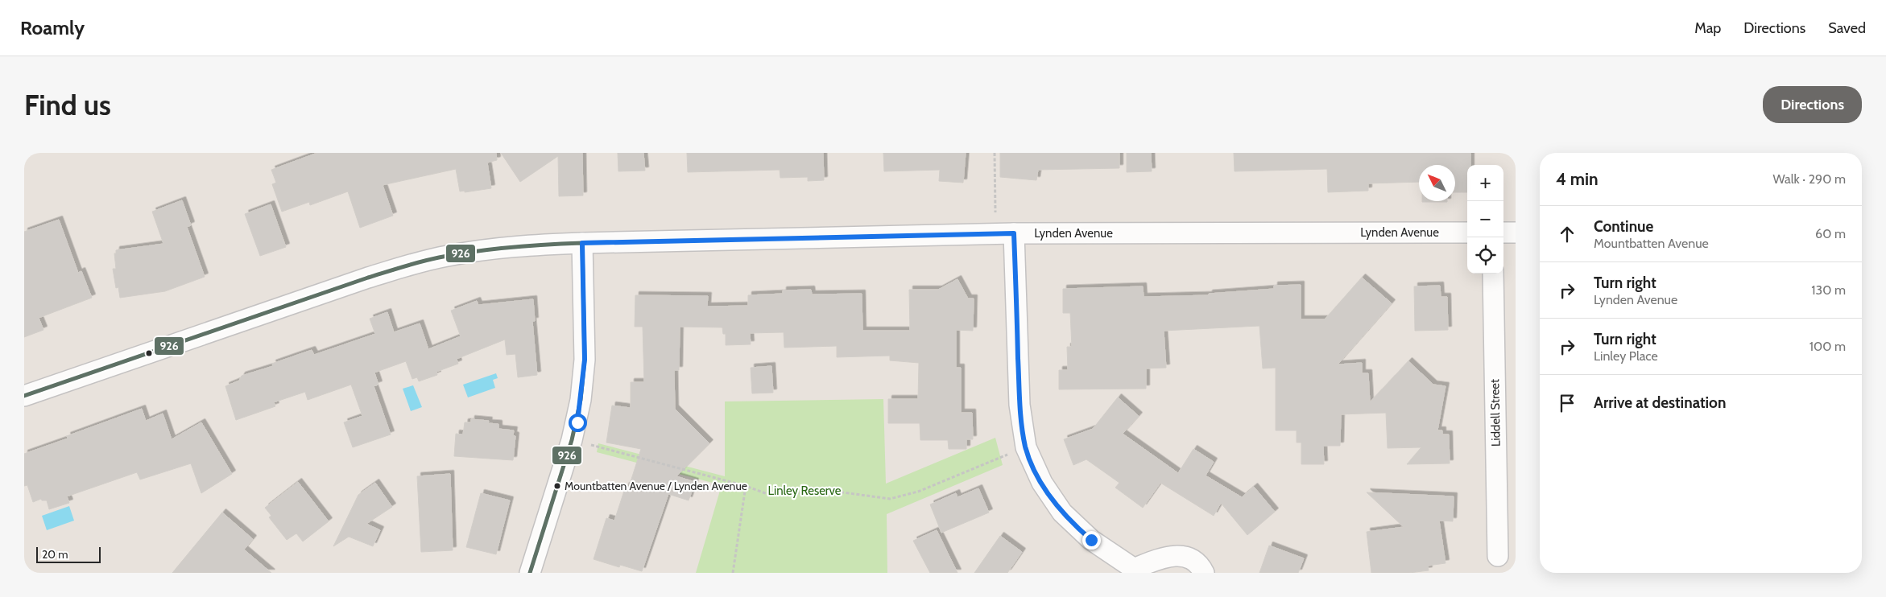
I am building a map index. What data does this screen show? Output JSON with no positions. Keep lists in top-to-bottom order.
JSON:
{
  "streets": {
    "street": ["Lynden Avenue", "Liddell Street"]
  },
  "parks": ["Linley Reserve"],
  "places": ["Mountbatten Avenue / Lynden Avenue"],
  "lines": ["transit line 926"],
  "scale_bar": "20 m",
  "north": "top left",
  "page": {
    "header": "Roamly",
    "nav": ["Map", "Directions", "Saved"],
    "buttons": "Directions",
    "title": "Find us",
    "heading": ["4 min", "Walk · 290 m"],
    "map_buttons": ["+", "−"],
    "list": [
      ["Continue", "Mountbatten Avenue", "60 m"],
      ["Turn right", "Lynden Avenue", "130 m"],
      ["Turn right", "Linley Place", "100 m"],
      "Arrive at destination"
    ],
    "scale": "20 m"
  }
}
